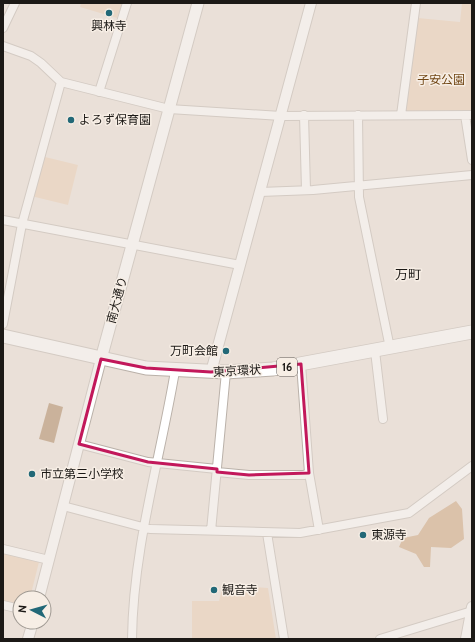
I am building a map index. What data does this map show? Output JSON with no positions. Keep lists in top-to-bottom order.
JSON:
{
  "streets": {
    "highway": ["16", "東京環状"],
    "main road": ["南大通り"]
  },
  "crossings": [
    ["南大通り", "東京環状"]
  ],
  "districts": ["万町"],
  "parks": ["子安公園"],
  "places": [
    "興林寺",
    "よろず保育園",
    "万町会館",
    "市立第三小学校",
    "東源寺",
    "観音寺"
  ],
  "north": "left"
}
